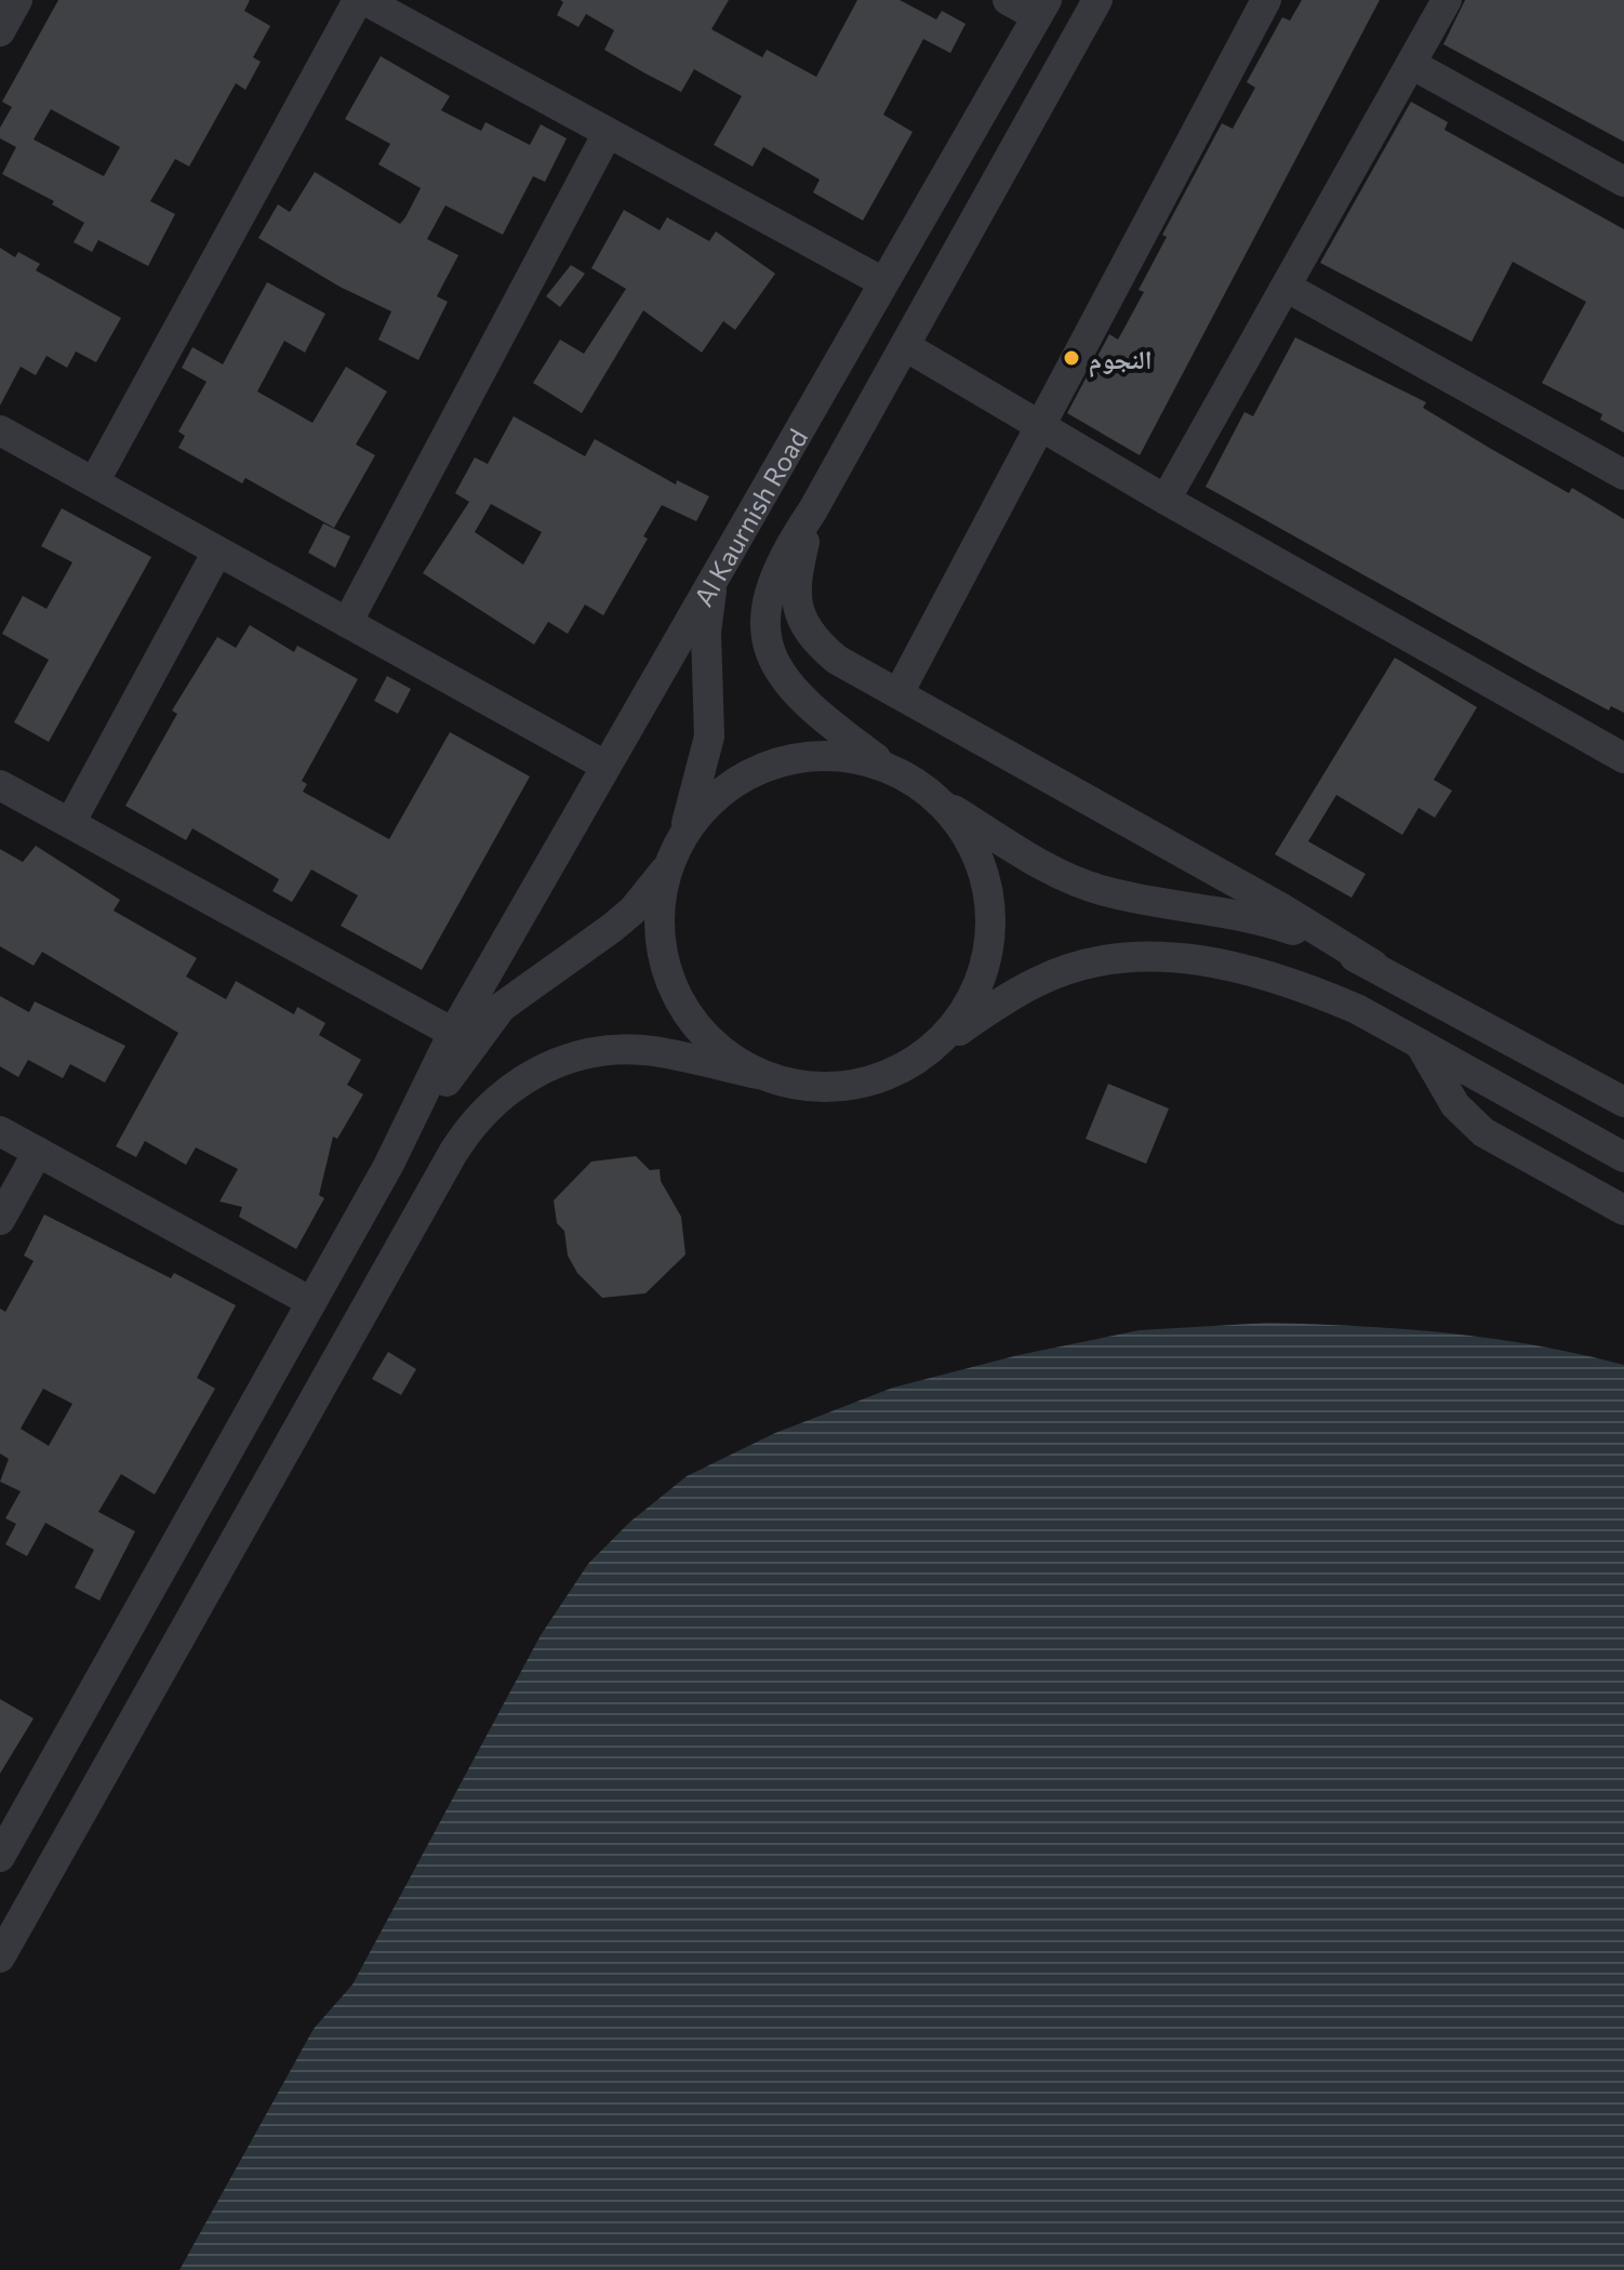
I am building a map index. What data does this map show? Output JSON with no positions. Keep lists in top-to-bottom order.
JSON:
{
  "streets": {
    "street": ["Al Kaurnish Road"]
  },
  "places": ["النجوم"]
}
